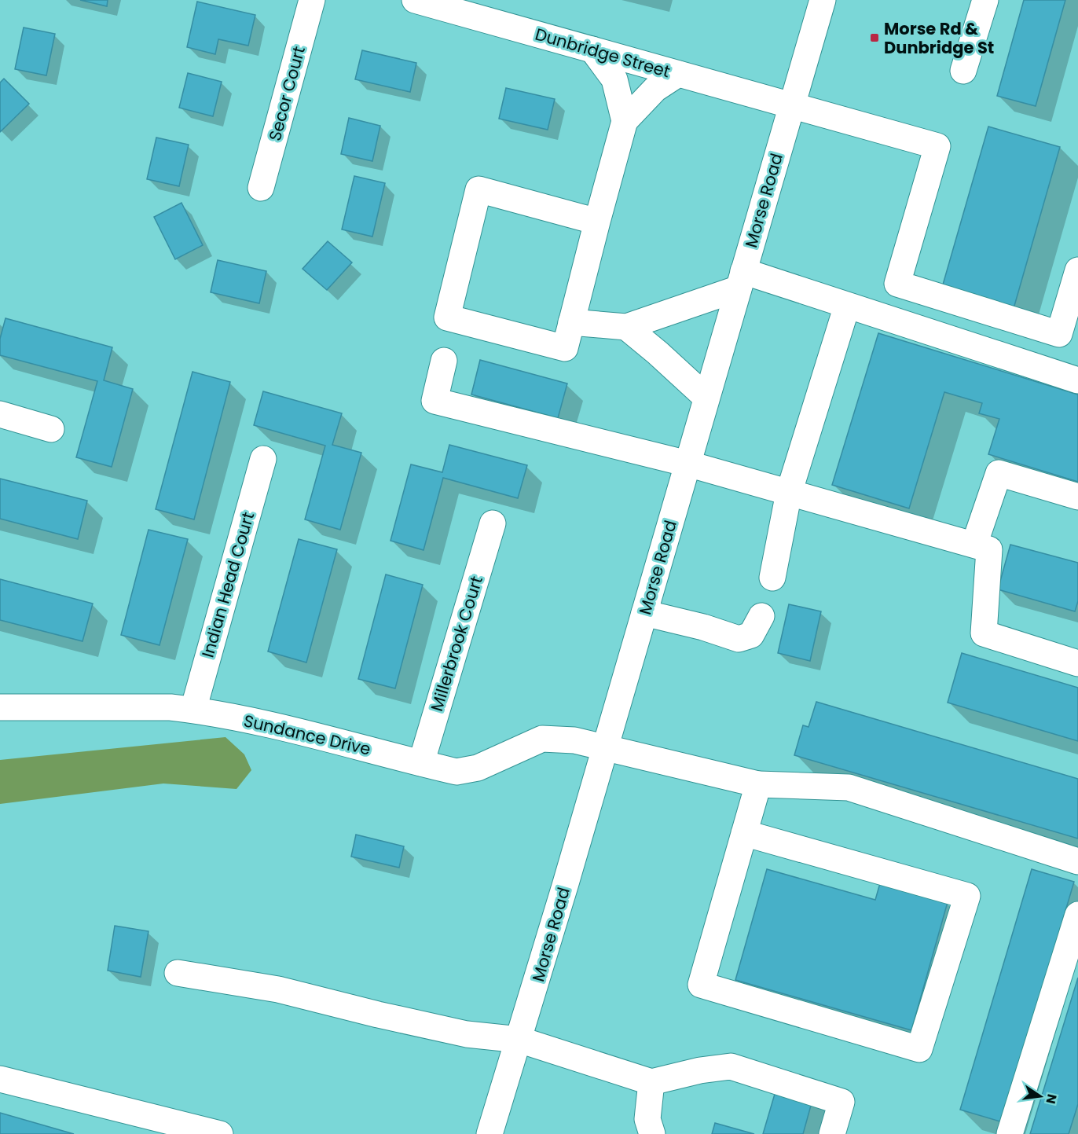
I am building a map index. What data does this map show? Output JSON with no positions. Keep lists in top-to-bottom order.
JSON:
{
  "streets": {
    "street": [
      "Dunbridge Street",
      "Secor Court",
      "Morse Road",
      "Indian Head Court",
      "Millerbrook Court",
      "Sundance Drive"
    ]
  },
  "crossings": [
    ["Dunbridge Street", "Morse Road"],
    ["Morse Road", "Sundance Drive"],
    ["Indian Head Court", "Sundance Drive"],
    ["Millerbrook Court", "Sundance Drive"]
  ],
  "places": {
    "transit": ["Morse Rd & Dunbridge St"]
  },
  "north": "right"
}
